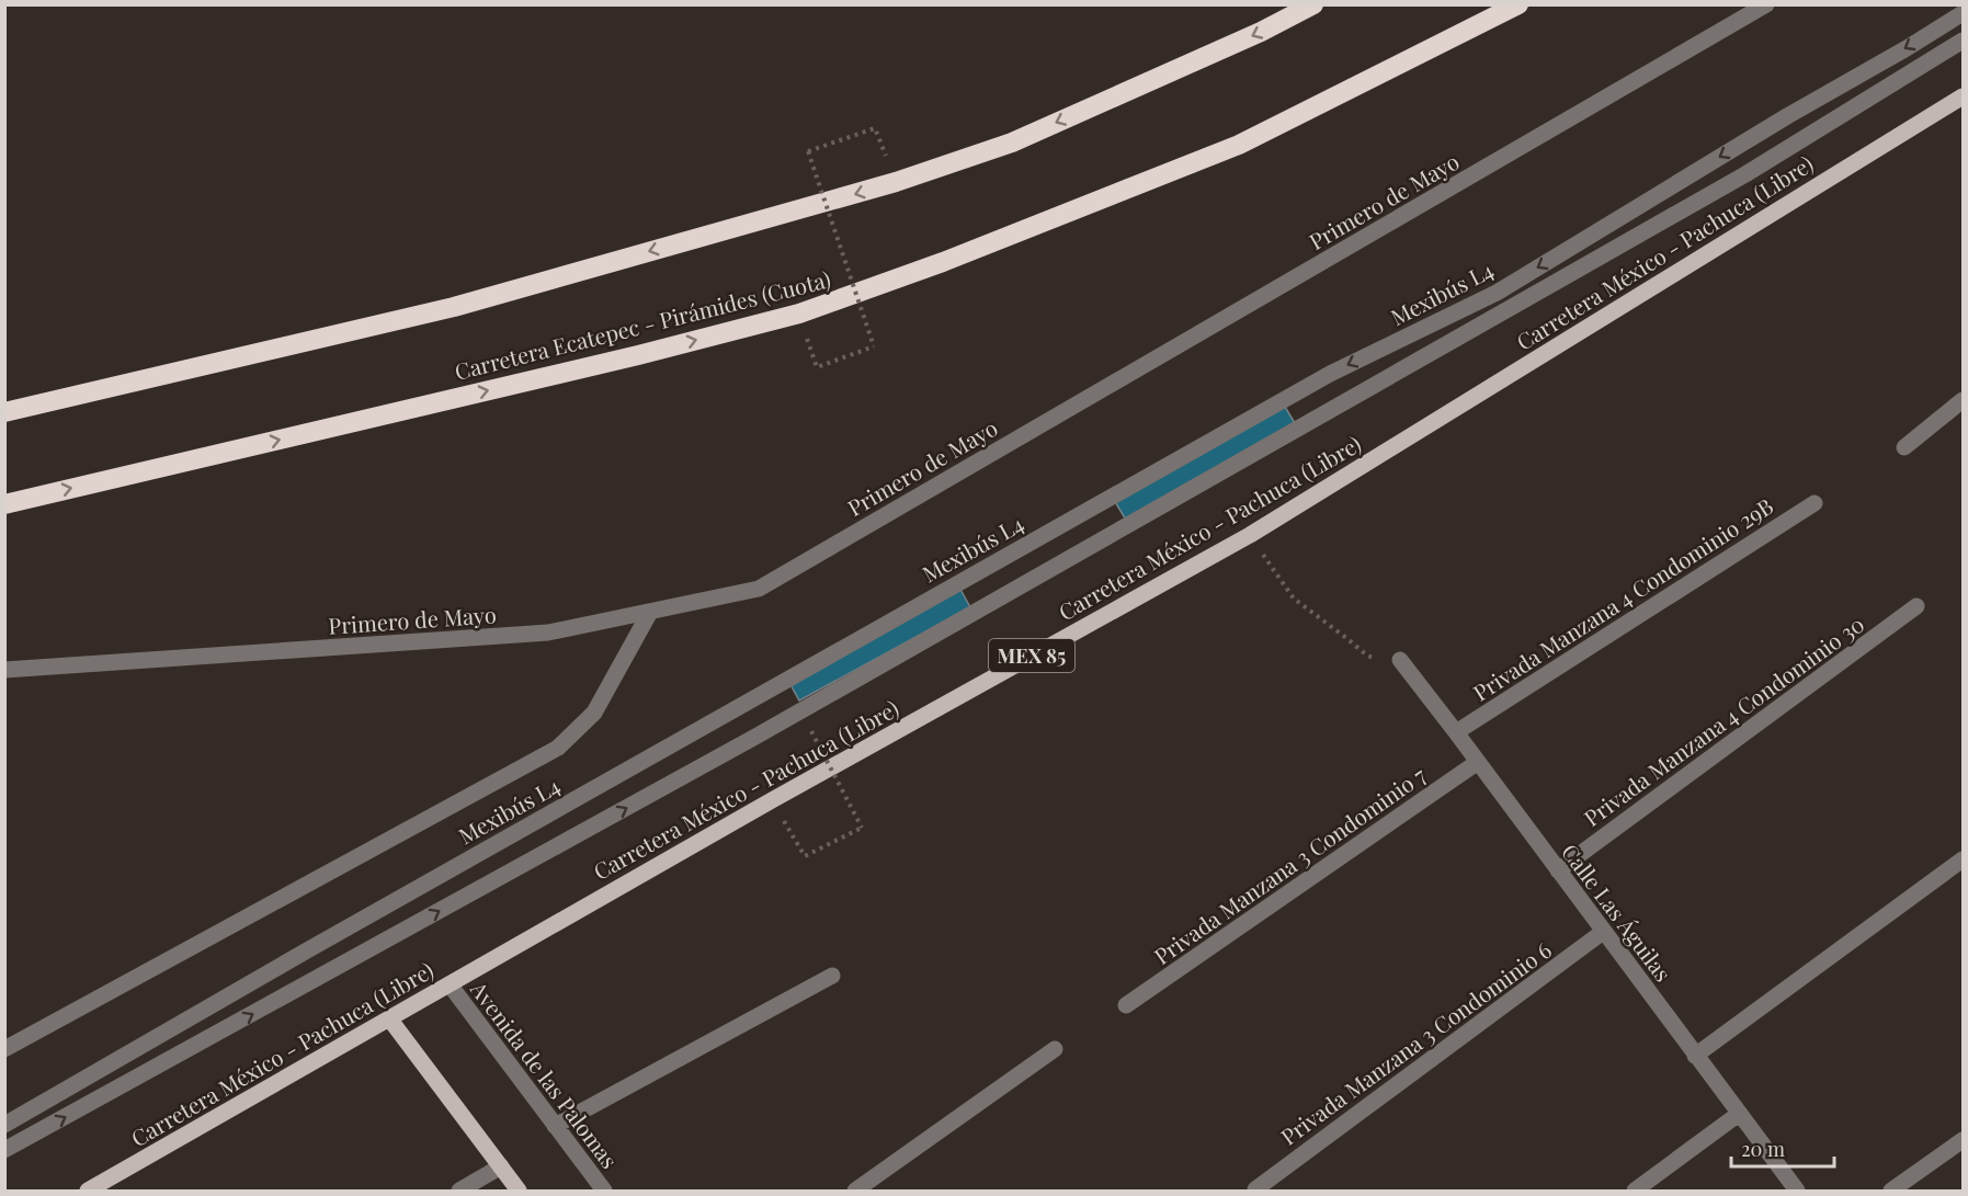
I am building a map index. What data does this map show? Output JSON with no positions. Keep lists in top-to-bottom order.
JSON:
{
  "streets": {
    "highway": ["Carretera Ecatepec - Pirámides (Cuota)"],
    "main road": ["Carretera México - Pachuca (Libre)", "MEX 85"],
    "street": [
      "Primero de Mayo",
      "Mexibús L4",
      "Privada Manzana 4 Condominio 29B",
      "Privada Manzana 4 Condominio 30",
      "Privada Manzana 3 Condominio 7",
      "Calle Las Águilas",
      "Privada Manzana 3 Condominio 6",
      "Avenida de las Palomas"
    ]
  },
  "crossings": [
    ["Carretera México - Pachuca (Libre)", "Avenida de las Palomas"],
    ["Privada Manzana 4 Condominio 29B", "Calle Las Águilas"],
    ["Privada Manzana 4 Condominio 30", "Calle Las Águilas"],
    ["Privada Manzana 3 Condominio 7", "Calle Las Águilas"],
    ["Calle Las Águilas", "Privada Manzana 3 Condominio 6"]
  ],
  "scale_bar": "20 m"
}
